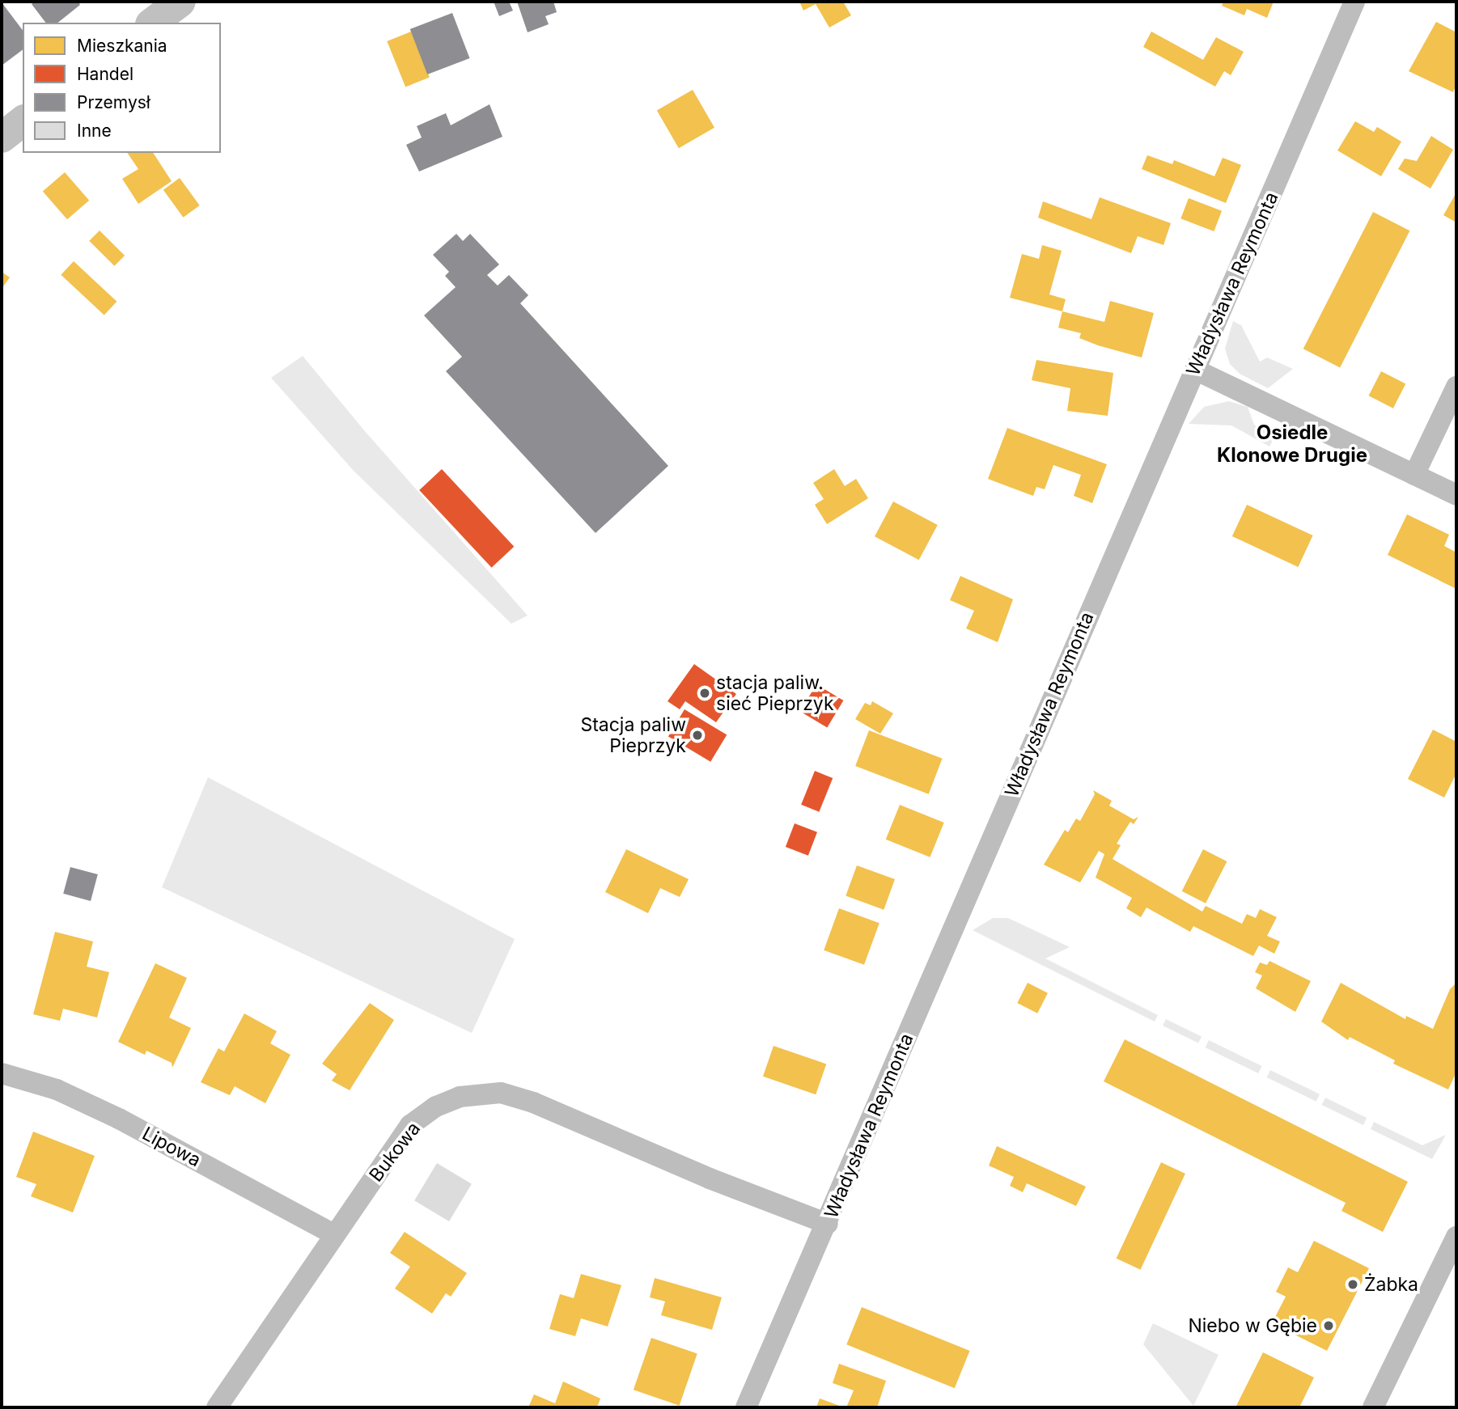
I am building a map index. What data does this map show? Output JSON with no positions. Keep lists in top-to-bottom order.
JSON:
{
  "streets": {
    "street": ["Władysława Reymonta", "Lipowa", "Bukowa"]
  },
  "crossings": [
    ["Władysława Reymonta", "Bukowa"],
    ["Lipowa", "Bukowa"]
  ],
  "districts": ["Osiedle Klonowe Drugie"],
  "places": [
    "stacja paliw. sieć Pieprzyk",
    "Stacja paliw Pieprzyk",
    "Żabka",
    "Niebo w Gębie"
  ],
  "legend": [
    "Mieszkania",
    "Handel",
    "Przemysł",
    "Inne"
  ]
}
